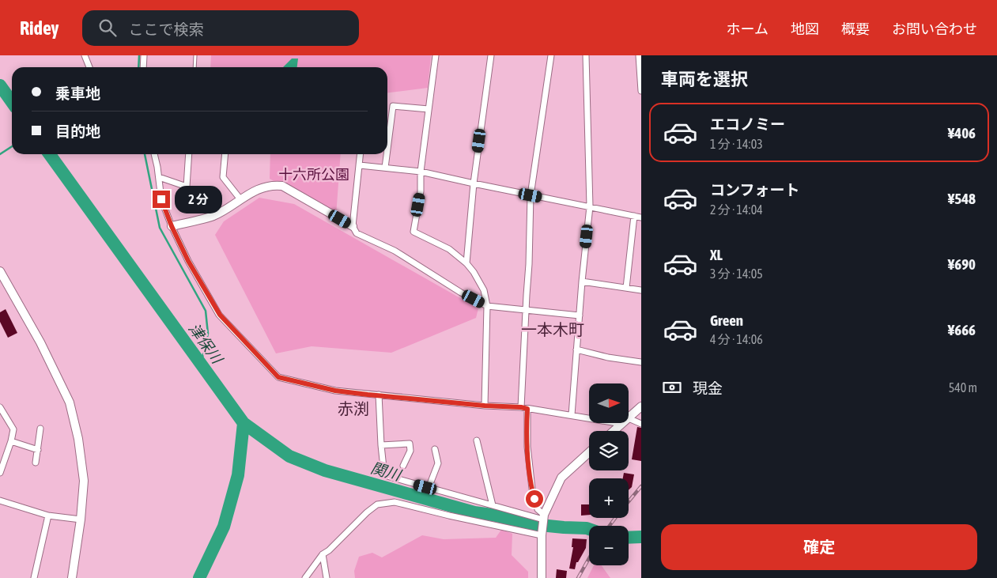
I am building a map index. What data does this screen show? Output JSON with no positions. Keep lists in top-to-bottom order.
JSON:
{
  "districts": ["一本木町", "赤渕"],
  "water": ["津保川", "関川"],
  "parks": ["十六所公園"],
  "north": "right",
  "page": {
    "header": "Ridey",
    "search": "ここで検索",
    "nav": [
      "ホーム",
      "地図",
      "概要",
      "お問い合わせ"
    ],
    "heading": "車両を選択",
    "banner": ["乗車地", "目的地"],
    "list": [
      {
        "name": "エコノミー",
        "note": "1 分 · 14:03",
        "value": "¥406"
      },
      {
        "name": "コンフォート",
        "note": "2 分 · 14:04",
        "value": "¥548"
      },
      {
        "name": "XL",
        "note": "3 分 · 14:05",
        "value": "¥690"
      },
      {
        "name": "Green",
        "note": "4 分 · 14:06",
        "value": "¥666"
      }
    ],
    "bubble": "2 分",
    "pay": ["現金", "540 m"],
    "map_buttons": ["+", "−"],
    "buttons": "確定"
  }
}
